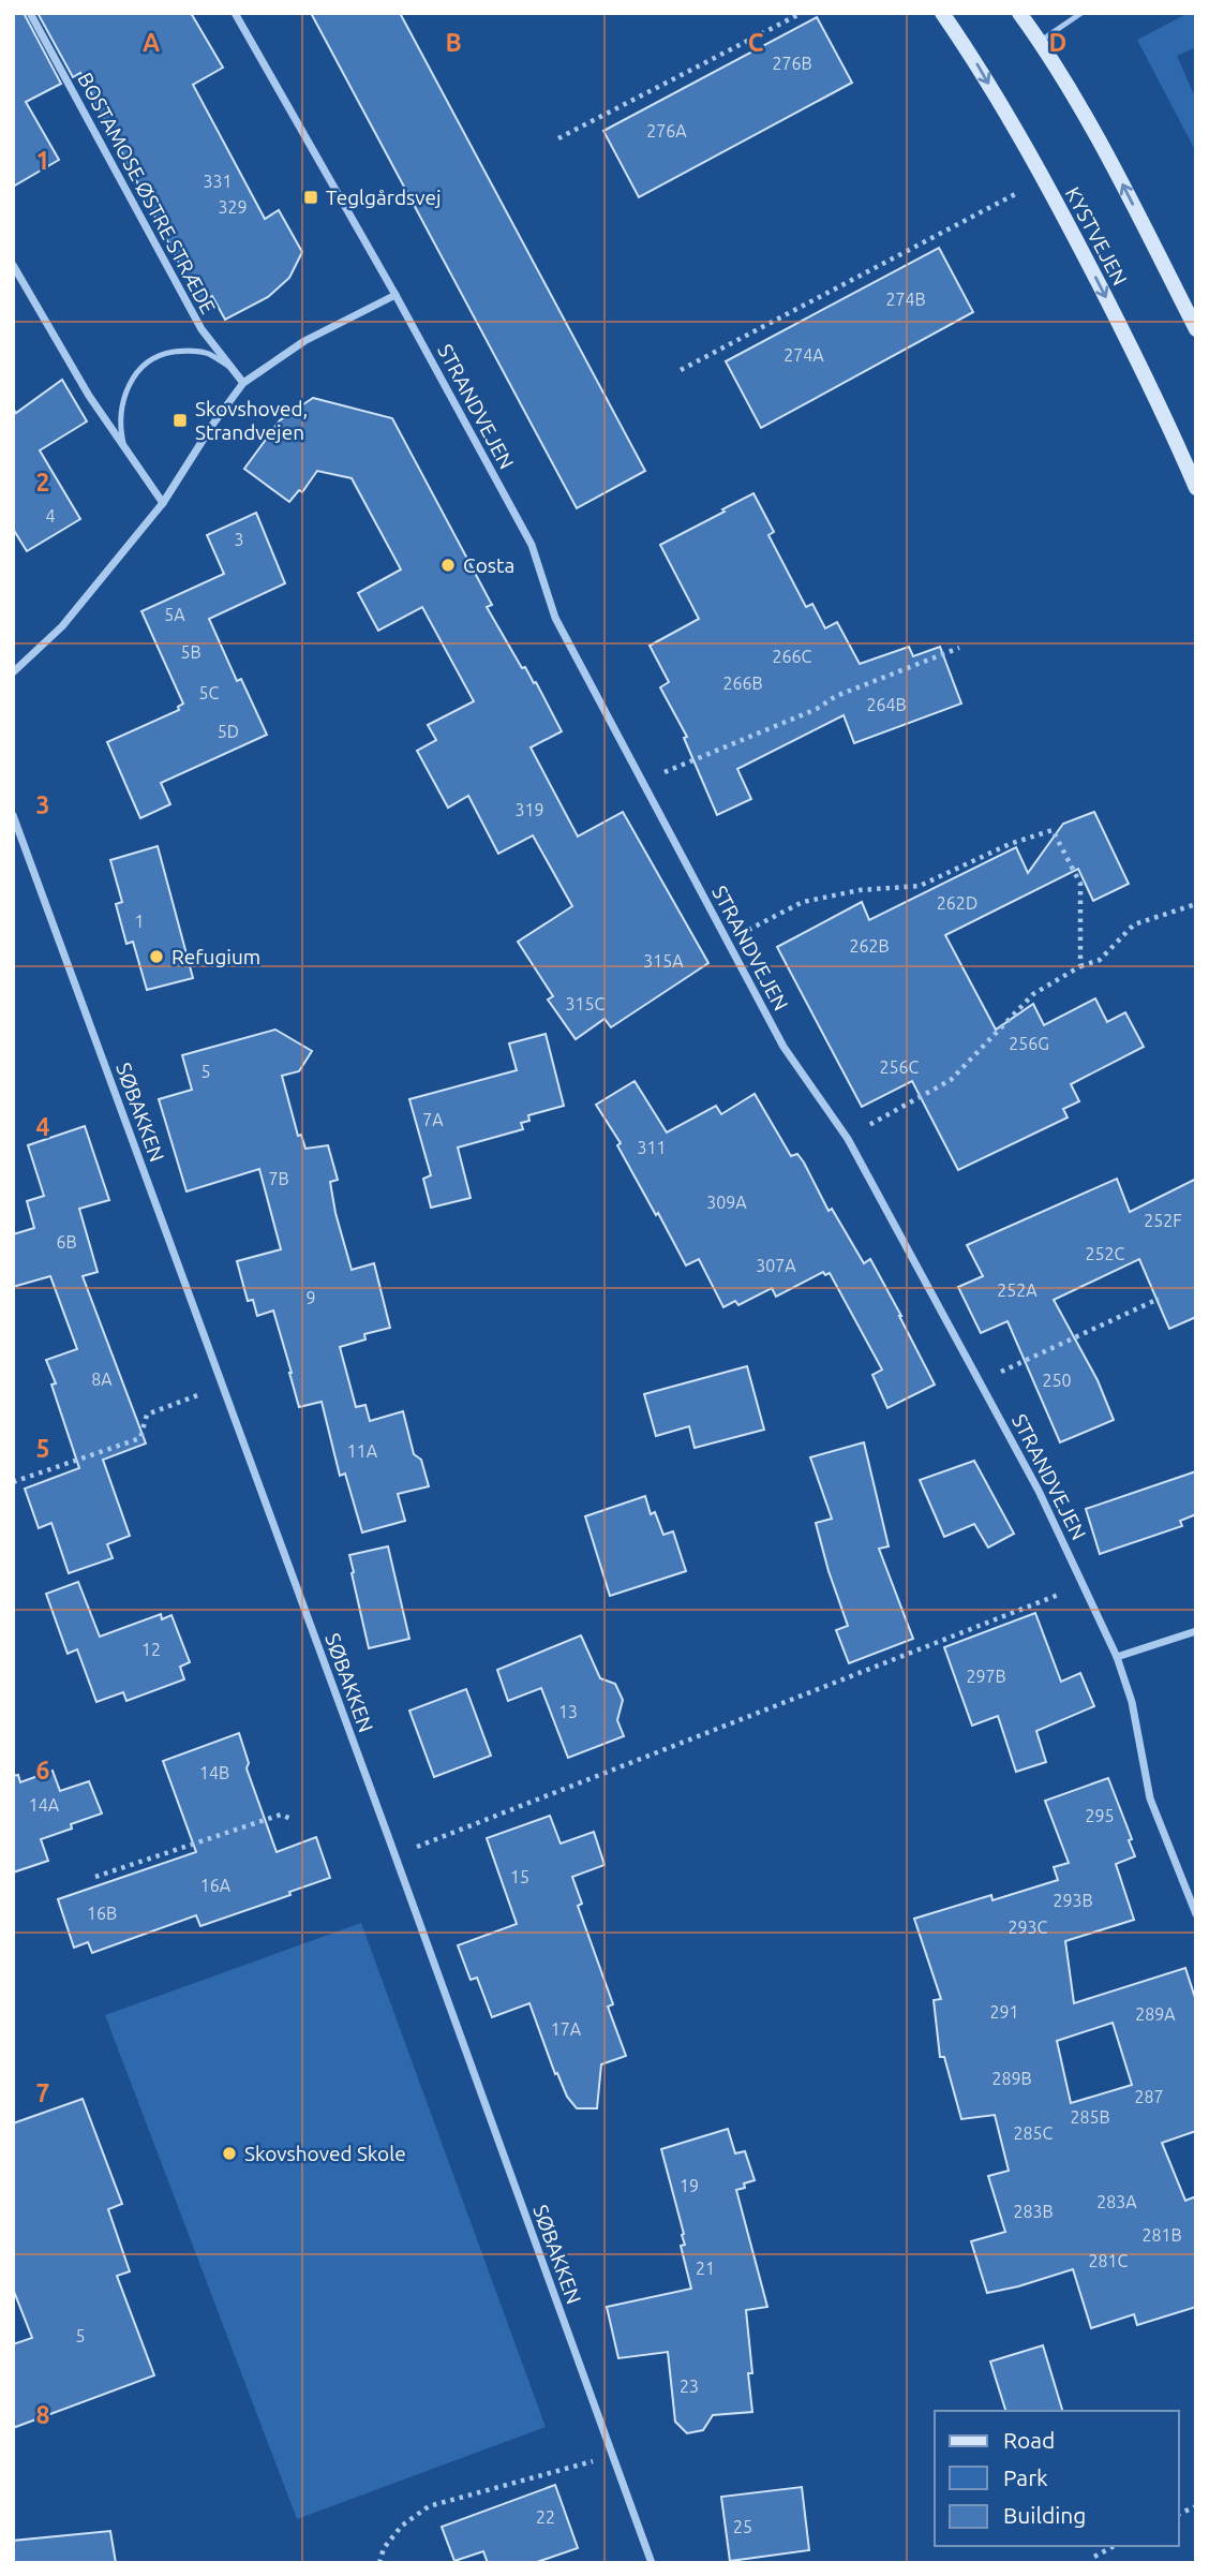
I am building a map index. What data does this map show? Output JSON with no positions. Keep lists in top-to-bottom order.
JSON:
{
  "streets": {
    "main road": ["KYSTVEJEN"],
    "street": ["BOSTAMOSE ØSTRE STRÆDE", "STRANDVEJEN", "SØBAKKEN"]
  },
  "places": {
    "transit": ["Teglgårdsvej", "Skovshoved, Strandvejen"],
    "other": ["Costa", "Refugium", "Skovshoved Skole"]
  },
  "house_numbers": [
    "276B",
    "276A",
    "331",
    "329",
    "274B",
    "274A",
    "4",
    "3",
    "5A",
    "5B",
    "266C",
    "266B",
    "5C",
    "264B",
    "5D",
    "319",
    "262D",
    "1",
    "262B",
    "315A",
    "315C",
    "256G",
    "256C",
    "5",
    "7A",
    "311",
    "7B",
    "309A",
    "252F",
    "6B",
    "252C",
    "307A",
    "252A",
    "9",
    "8A",
    "250",
    "11A",
    "12",
    "297B",
    "13",
    "14B",
    "14A",
    "295",
    "15",
    "16A",
    "293B",
    "16B",
    "293C",
    "291",
    "289A",
    "17A",
    "289B",
    "287",
    "285B",
    "285C",
    "19",
    "283A",
    "283B",
    "281B",
    "281C",
    "21",
    "5",
    "23",
    "22",
    "25"
  ],
  "legend": ["Road", "Park", "Building"],
  "grid": {
    "columns": [
      "A",
      "B",
      "C",
      "D"
    ],
    "rows": [
      "1",
      "2",
      "3",
      "4",
      "5",
      "6",
      "7",
      "8"
    ]
  }
}
